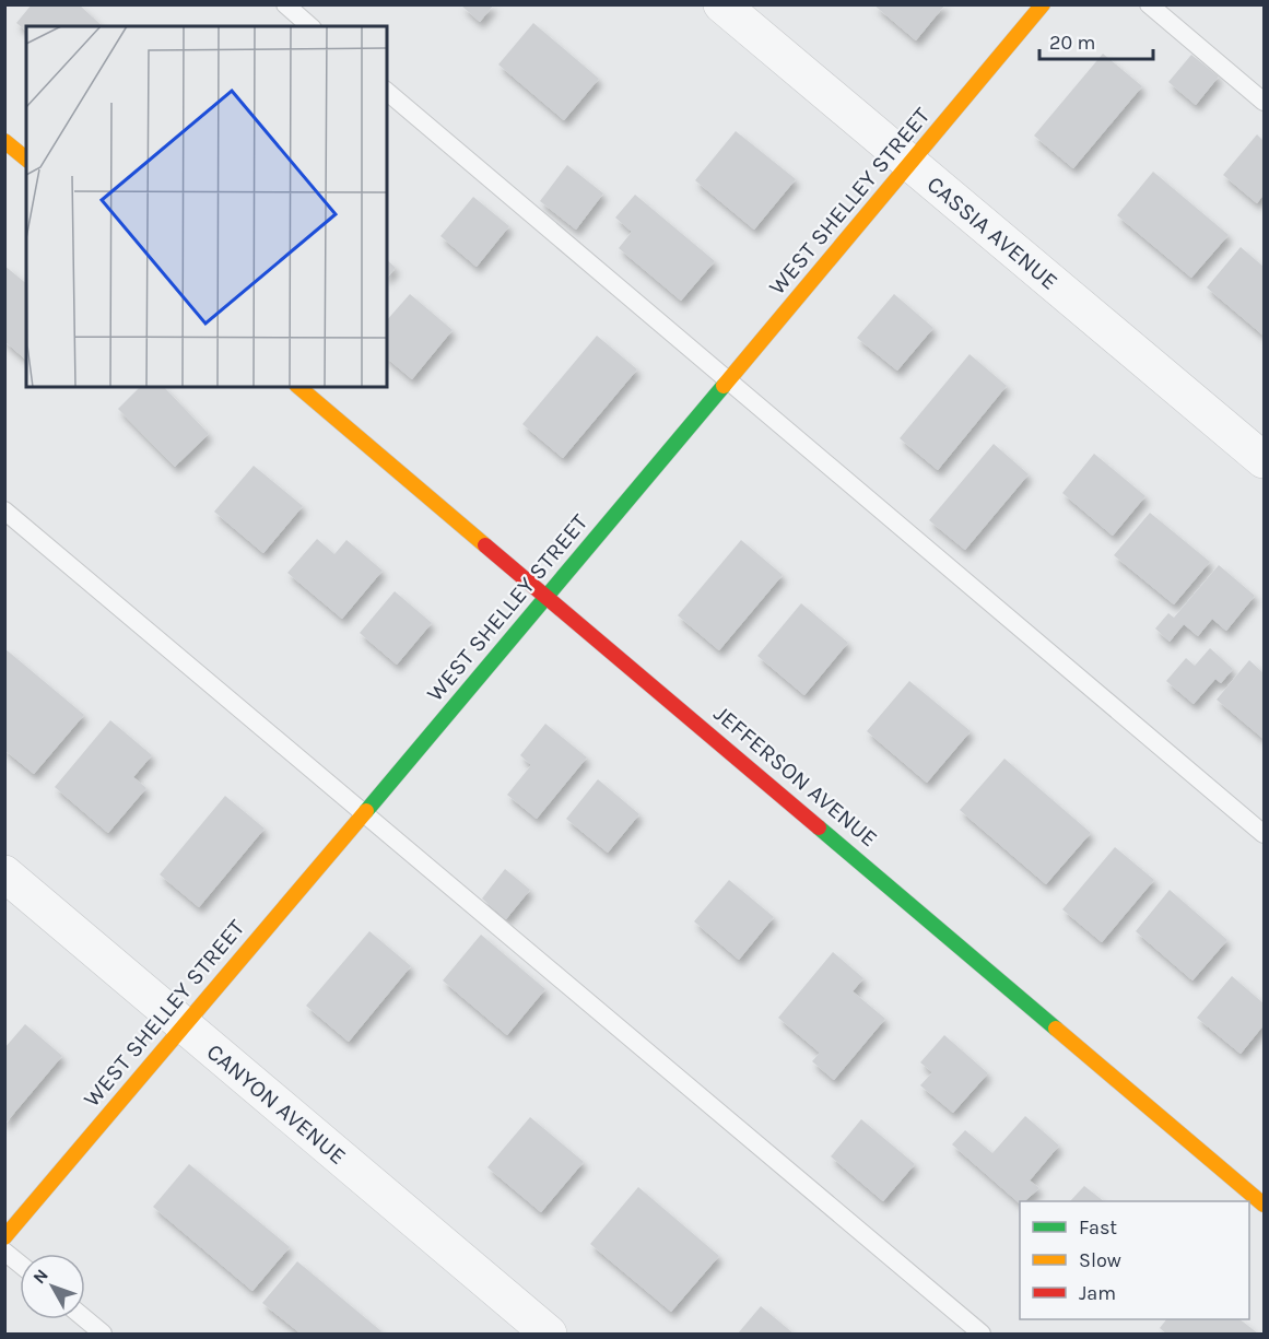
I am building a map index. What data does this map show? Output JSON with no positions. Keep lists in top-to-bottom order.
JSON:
{
  "streets": {
    "street": [
      "WEST SHELLEY STREET",
      "CASSIA AVENUE",
      "JEFFERSON AVENUE",
      "CANYON AVENUE"
    ]
  },
  "crossings": [
    ["WEST SHELLEY STREET", "CASSIA AVENUE"],
    ["WEST SHELLEY STREET", "JEFFERSON AVENUE"],
    ["WEST SHELLEY STREET", "CANYON AVENUE"]
  ],
  "legend": ["Fast", "Slow", "Jam"],
  "scale_bar": "20 m",
  "north": "top left"
}
